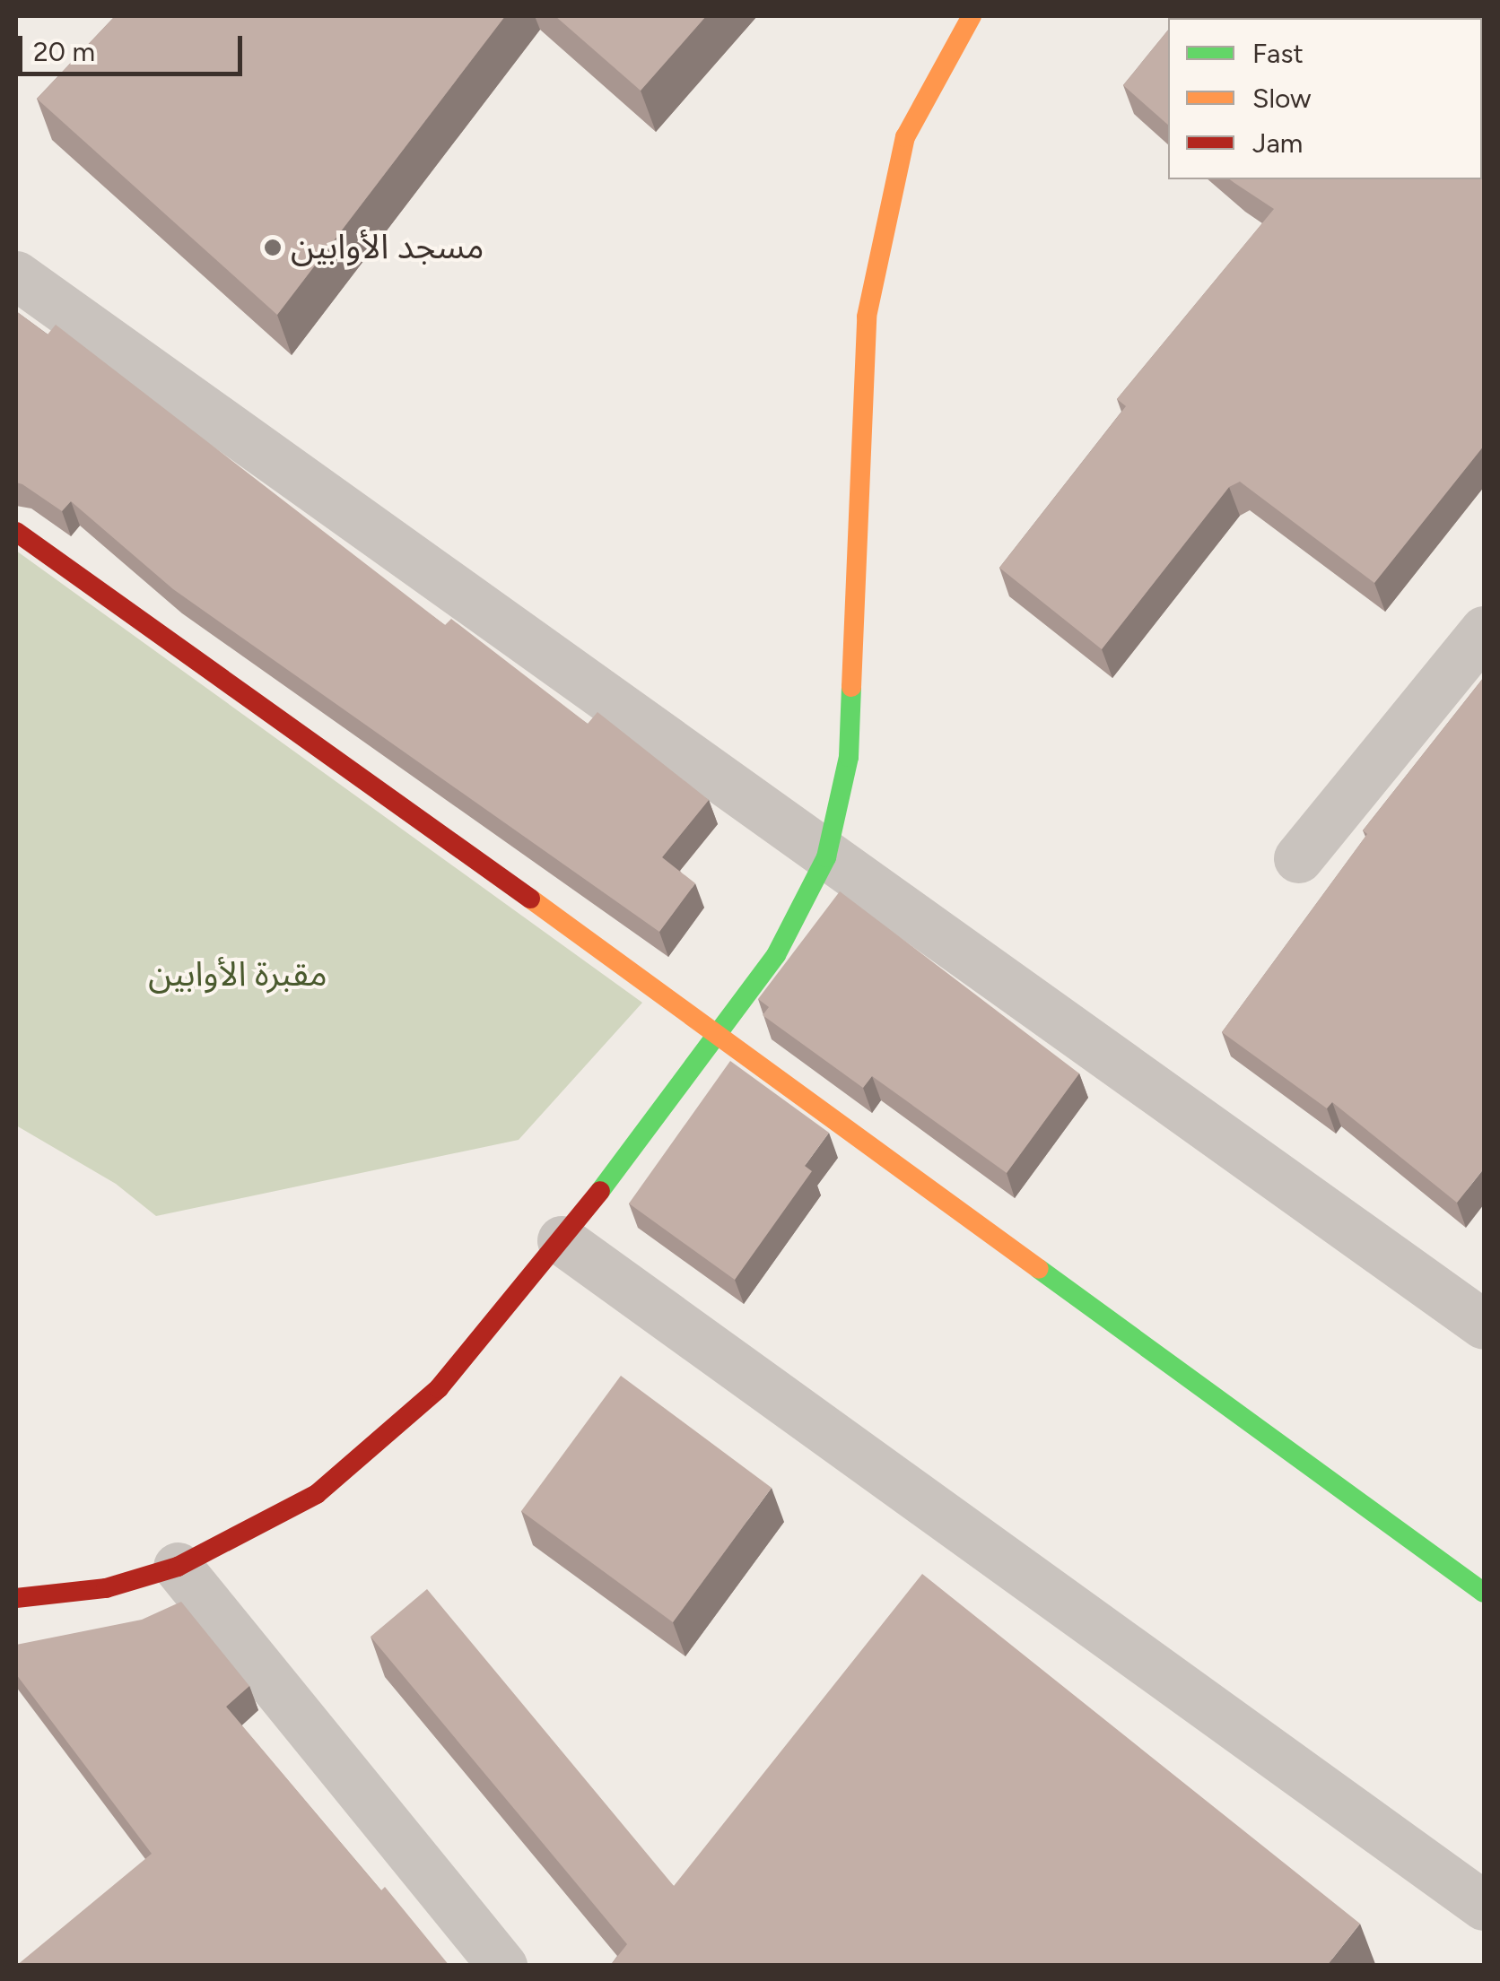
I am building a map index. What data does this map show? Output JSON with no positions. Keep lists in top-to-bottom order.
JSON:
{
  "parks": ["مقبرة الأوابين"],
  "places": ["مسجد الأوابين"],
  "legend": ["Fast", "Slow", "Jam"],
  "scale_bar": "20 m"
}
